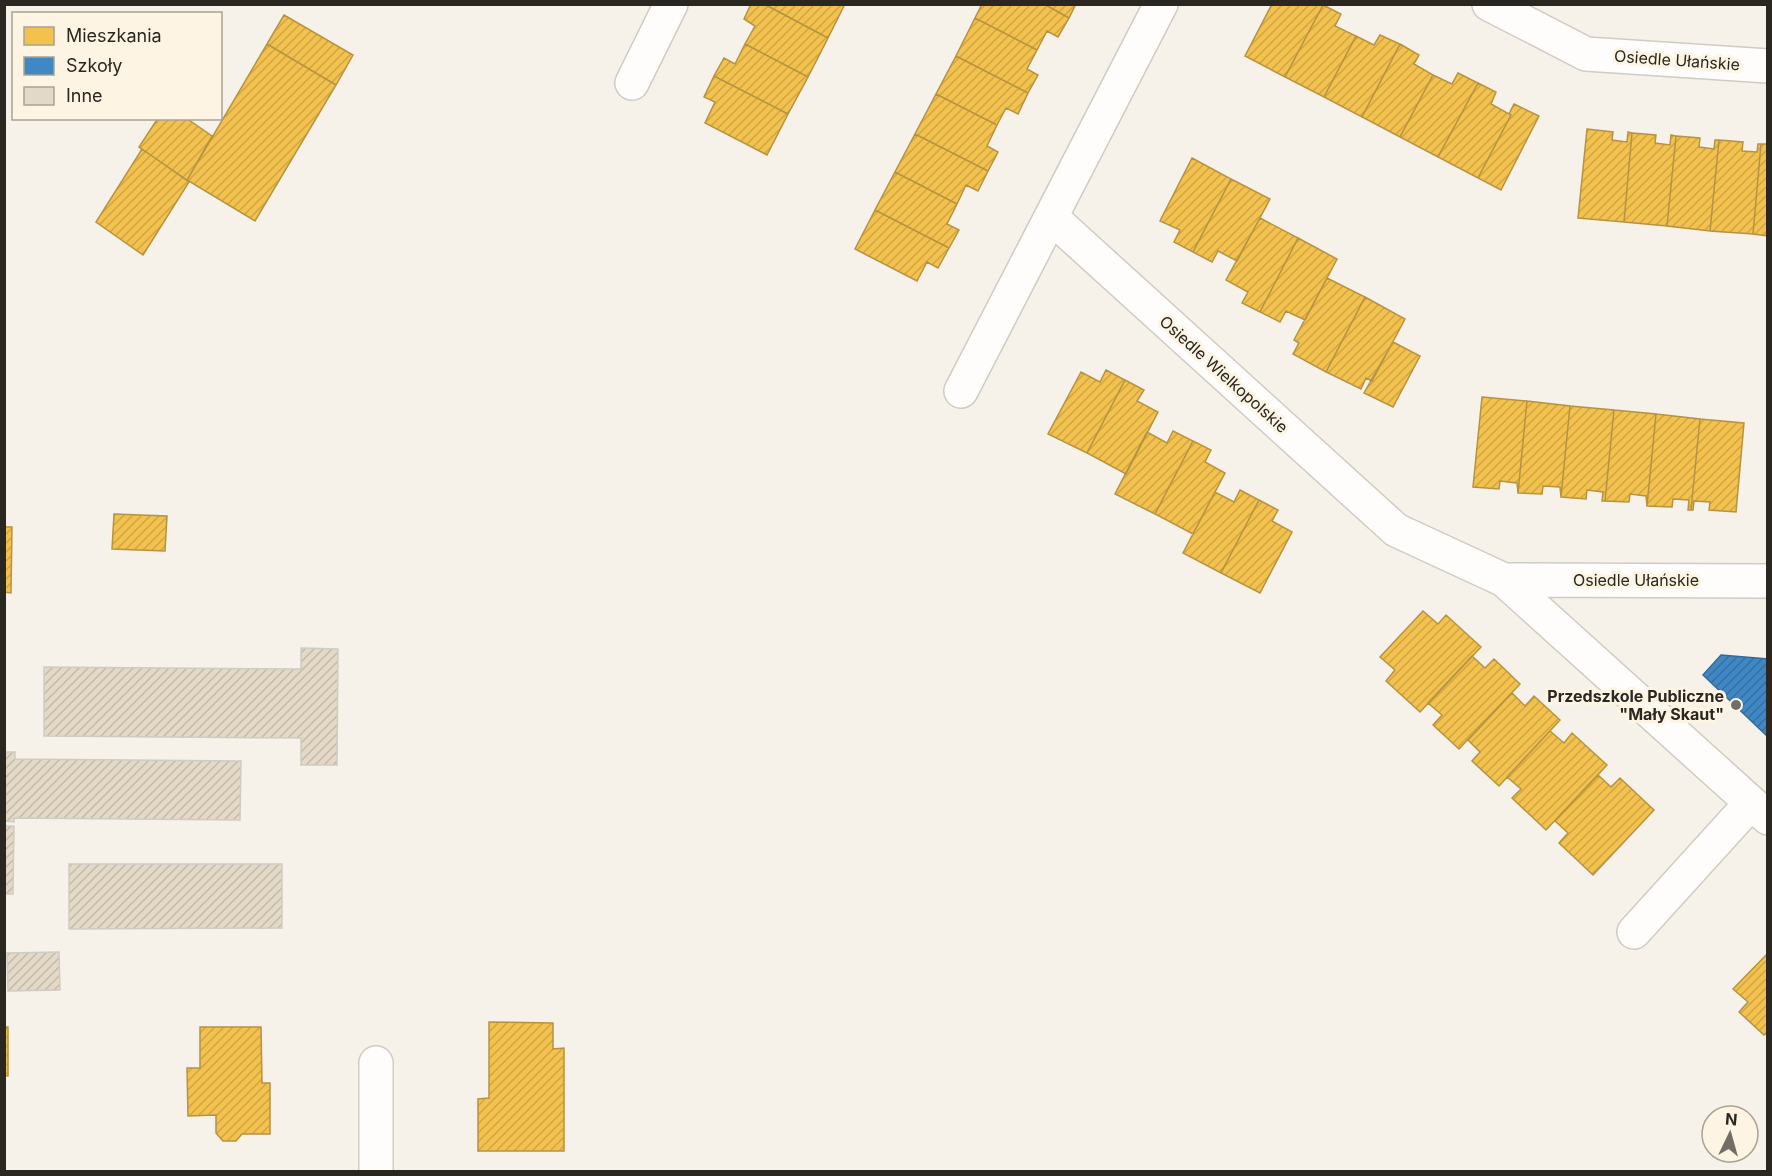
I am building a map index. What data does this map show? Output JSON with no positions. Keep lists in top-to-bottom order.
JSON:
{
  "streets": {
    "street": ["Osiedle Ułańskie", "Osiedle Wielkopolskie"]
  },
  "crossings": [
    ["Osiedle Ułańskie", "Osiedle Wielkopolskie"]
  ],
  "places": ["Przedszkole Publiczne \"Mały Skaut\""],
  "legend": ["Mieszkania", "Szkoły", "Inne"],
  "north": "top"
}
